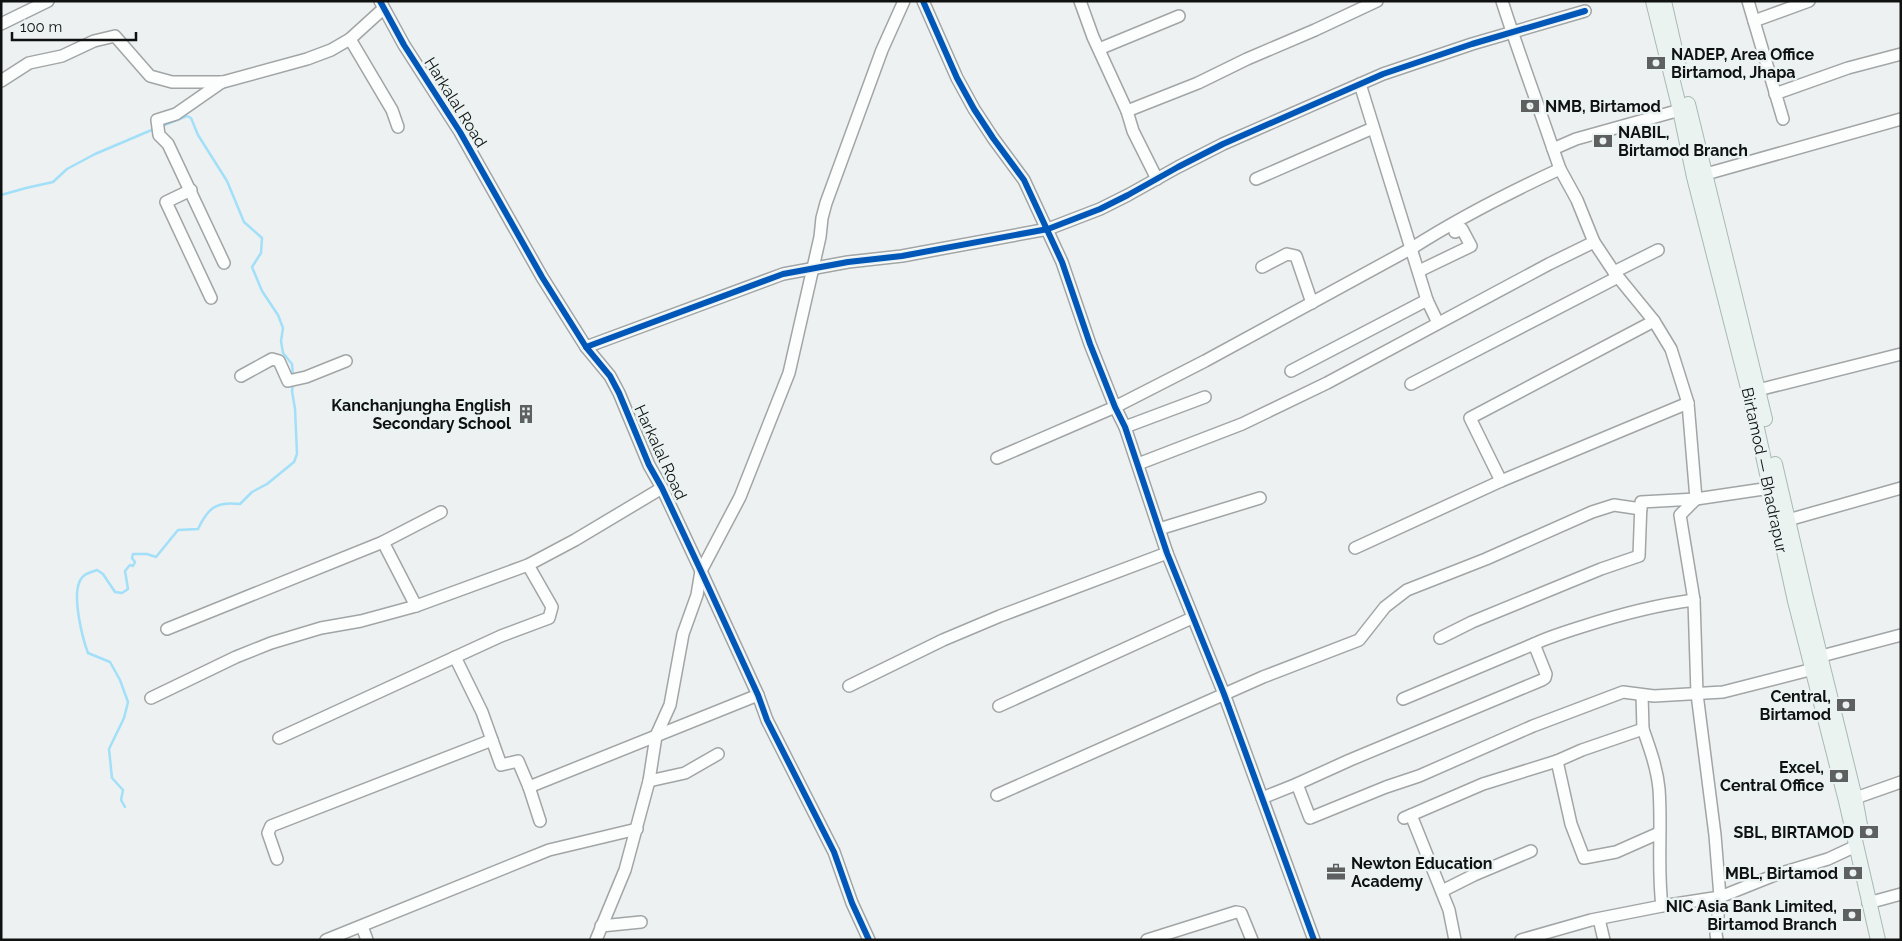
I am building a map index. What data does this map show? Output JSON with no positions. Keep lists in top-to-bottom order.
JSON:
{
  "streets": {
    "main road": ["Birtamod — Bhadrapur"],
    "street": ["Harkalal Road"]
  },
  "places": {
    "bank": [
      "NADEP, Area Office Birtamod, Jhapa",
      "NMB, Birtamod",
      "NABIL, Birtamod Branch",
      "Central, Birtamod",
      "Excel, Central Office",
      "SBL, BIRTAMOD",
      "MBL, Birtamod",
      "NIC Asia Bank Limited, Birtamod Branch"
    ],
    "building": ["Kanchanjungha English Secondary School"],
    "office": ["Newton Education Academy"]
  },
  "scale_bar": "100 m"
}
